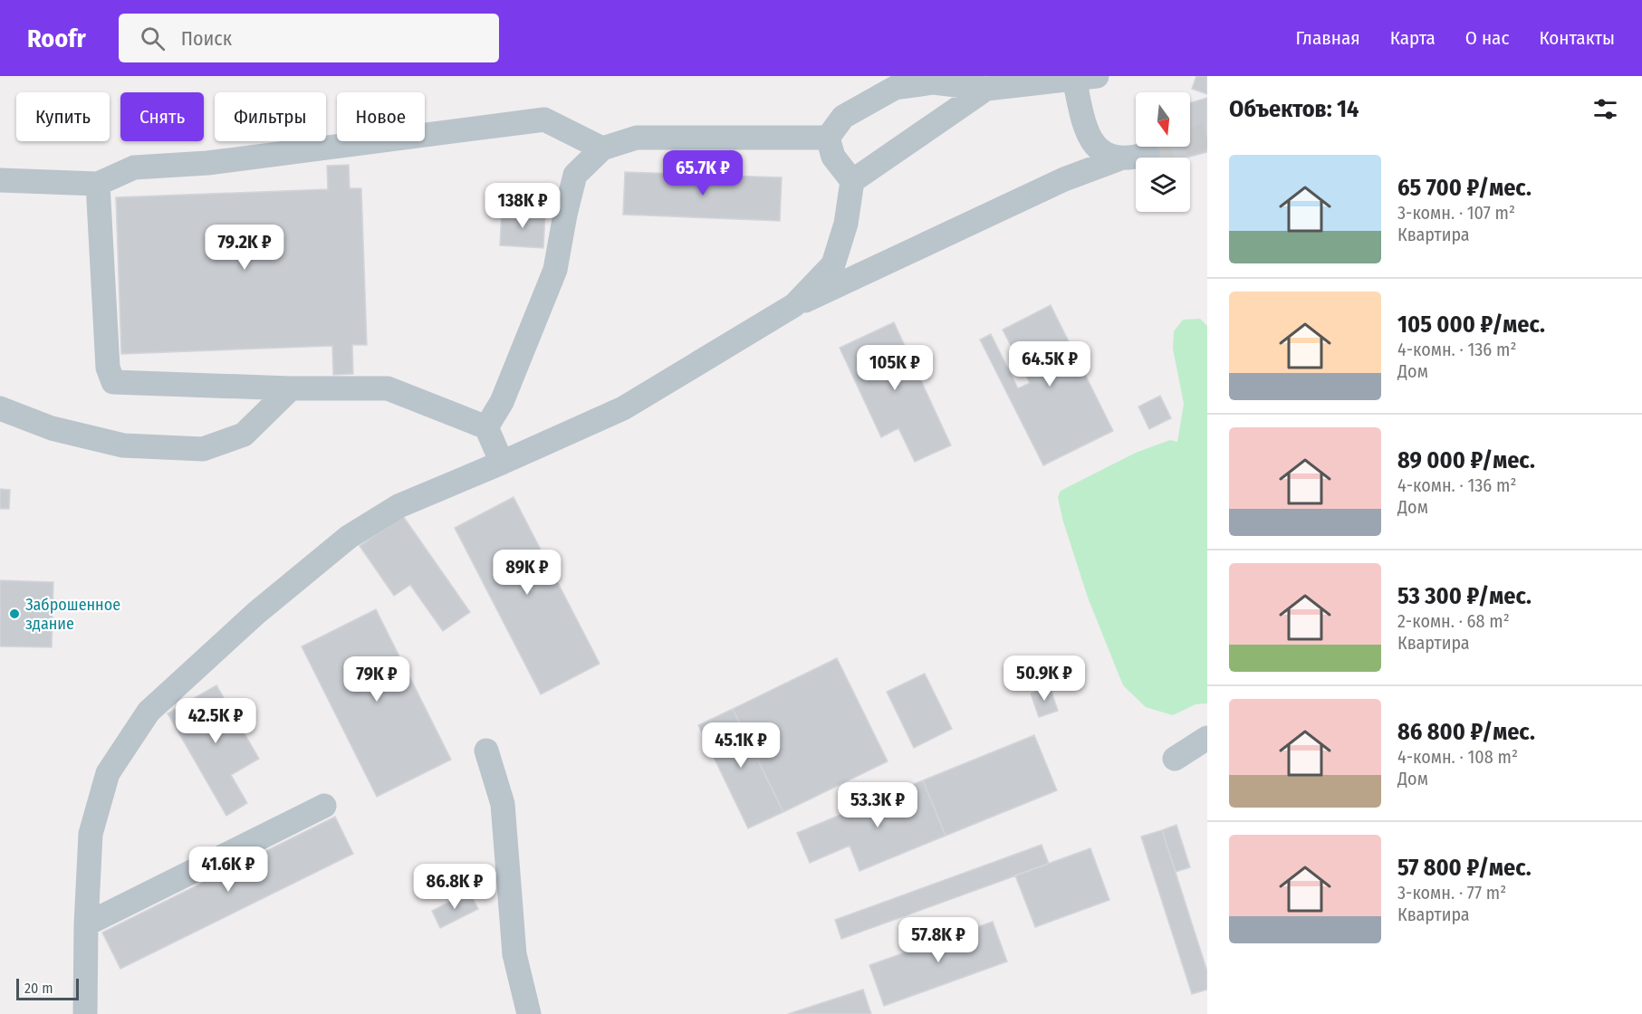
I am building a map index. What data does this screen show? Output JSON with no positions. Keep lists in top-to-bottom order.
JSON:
{
  "places": ["Заброшенное здание"],
  "scale_bar": "20 m",
  "north": "bottom",
  "page": {
    "header": "Roofr",
    "search": "Поиск",
    "nav": [
      "Главная",
      "Карта",
      "О нас",
      "Контакты"
    ],
    "heading": "Объектов: 14",
    "chip": [
      "Купить",
      "Снять",
      "Фильтры",
      "Новое"
    ],
    "list": [
      {
        "name": "65 700 ₽/мес.",
        "note": "3-комн. · 107 m² · Квартира"
      },
      {
        "name": "105 000 ₽/мес.",
        "note": "4-комн. · 136 m² · Дом"
      },
      {
        "name": "89 000 ₽/мес.",
        "note": "4-комн. · 136 m² · Дом"
      },
      {
        "name": "53 300 ₽/мес.",
        "note": "2-комн. · 68 m² · Квартира"
      },
      {
        "name": "86 800 ₽/мес.",
        "note": "4-комн. · 108 m² · Дом"
      },
      {
        "name": "57 800 ₽/мес.",
        "note": "3-комн. · 77 m² · Квартира"
      }
    ],
    "price": [
      "65.7K ₽",
      "138K ₽",
      "79.2K ₽",
      "64.5K ₽",
      "105K ₽",
      "89K ₽",
      "50.9K ₽",
      "79K ₽",
      "42.5K ₽",
      "45.1K ₽",
      "53.3K ₽",
      "41.6K ₽",
      "86.8K ₽",
      "57.8K ₽"
    ],
    "scale": "20 m"
  }
}
